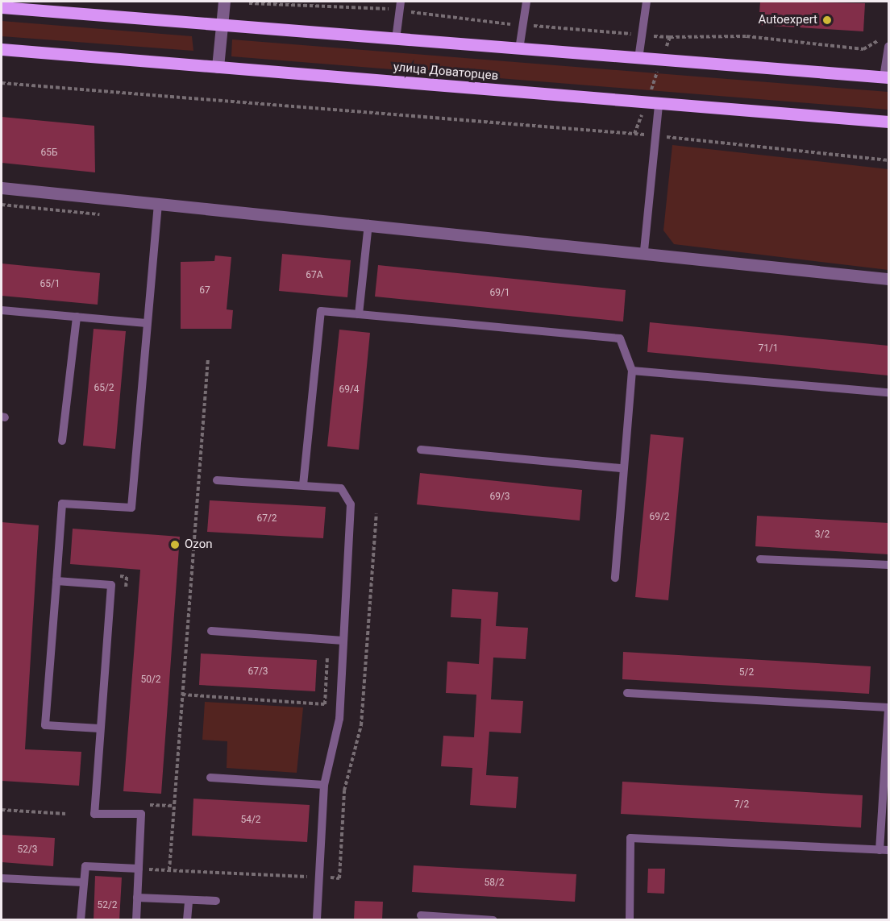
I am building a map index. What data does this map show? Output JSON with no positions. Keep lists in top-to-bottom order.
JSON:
{
  "streets": {
    "main road": ["улица Доваторцев"]
  },
  "places": ["Autoexpert", "Ozon"],
  "house_numbers": [
    "65Б",
    "67А",
    "65/1",
    "67",
    "69/1",
    "71/1",
    "65/2",
    "69/4",
    "69/3",
    "69/2",
    "67/2",
    "3/2",
    "67/3",
    "5/2",
    "50/2",
    "7/2",
    "54/2",
    "52/3",
    "58/2",
    "52/2"
  ]
}
